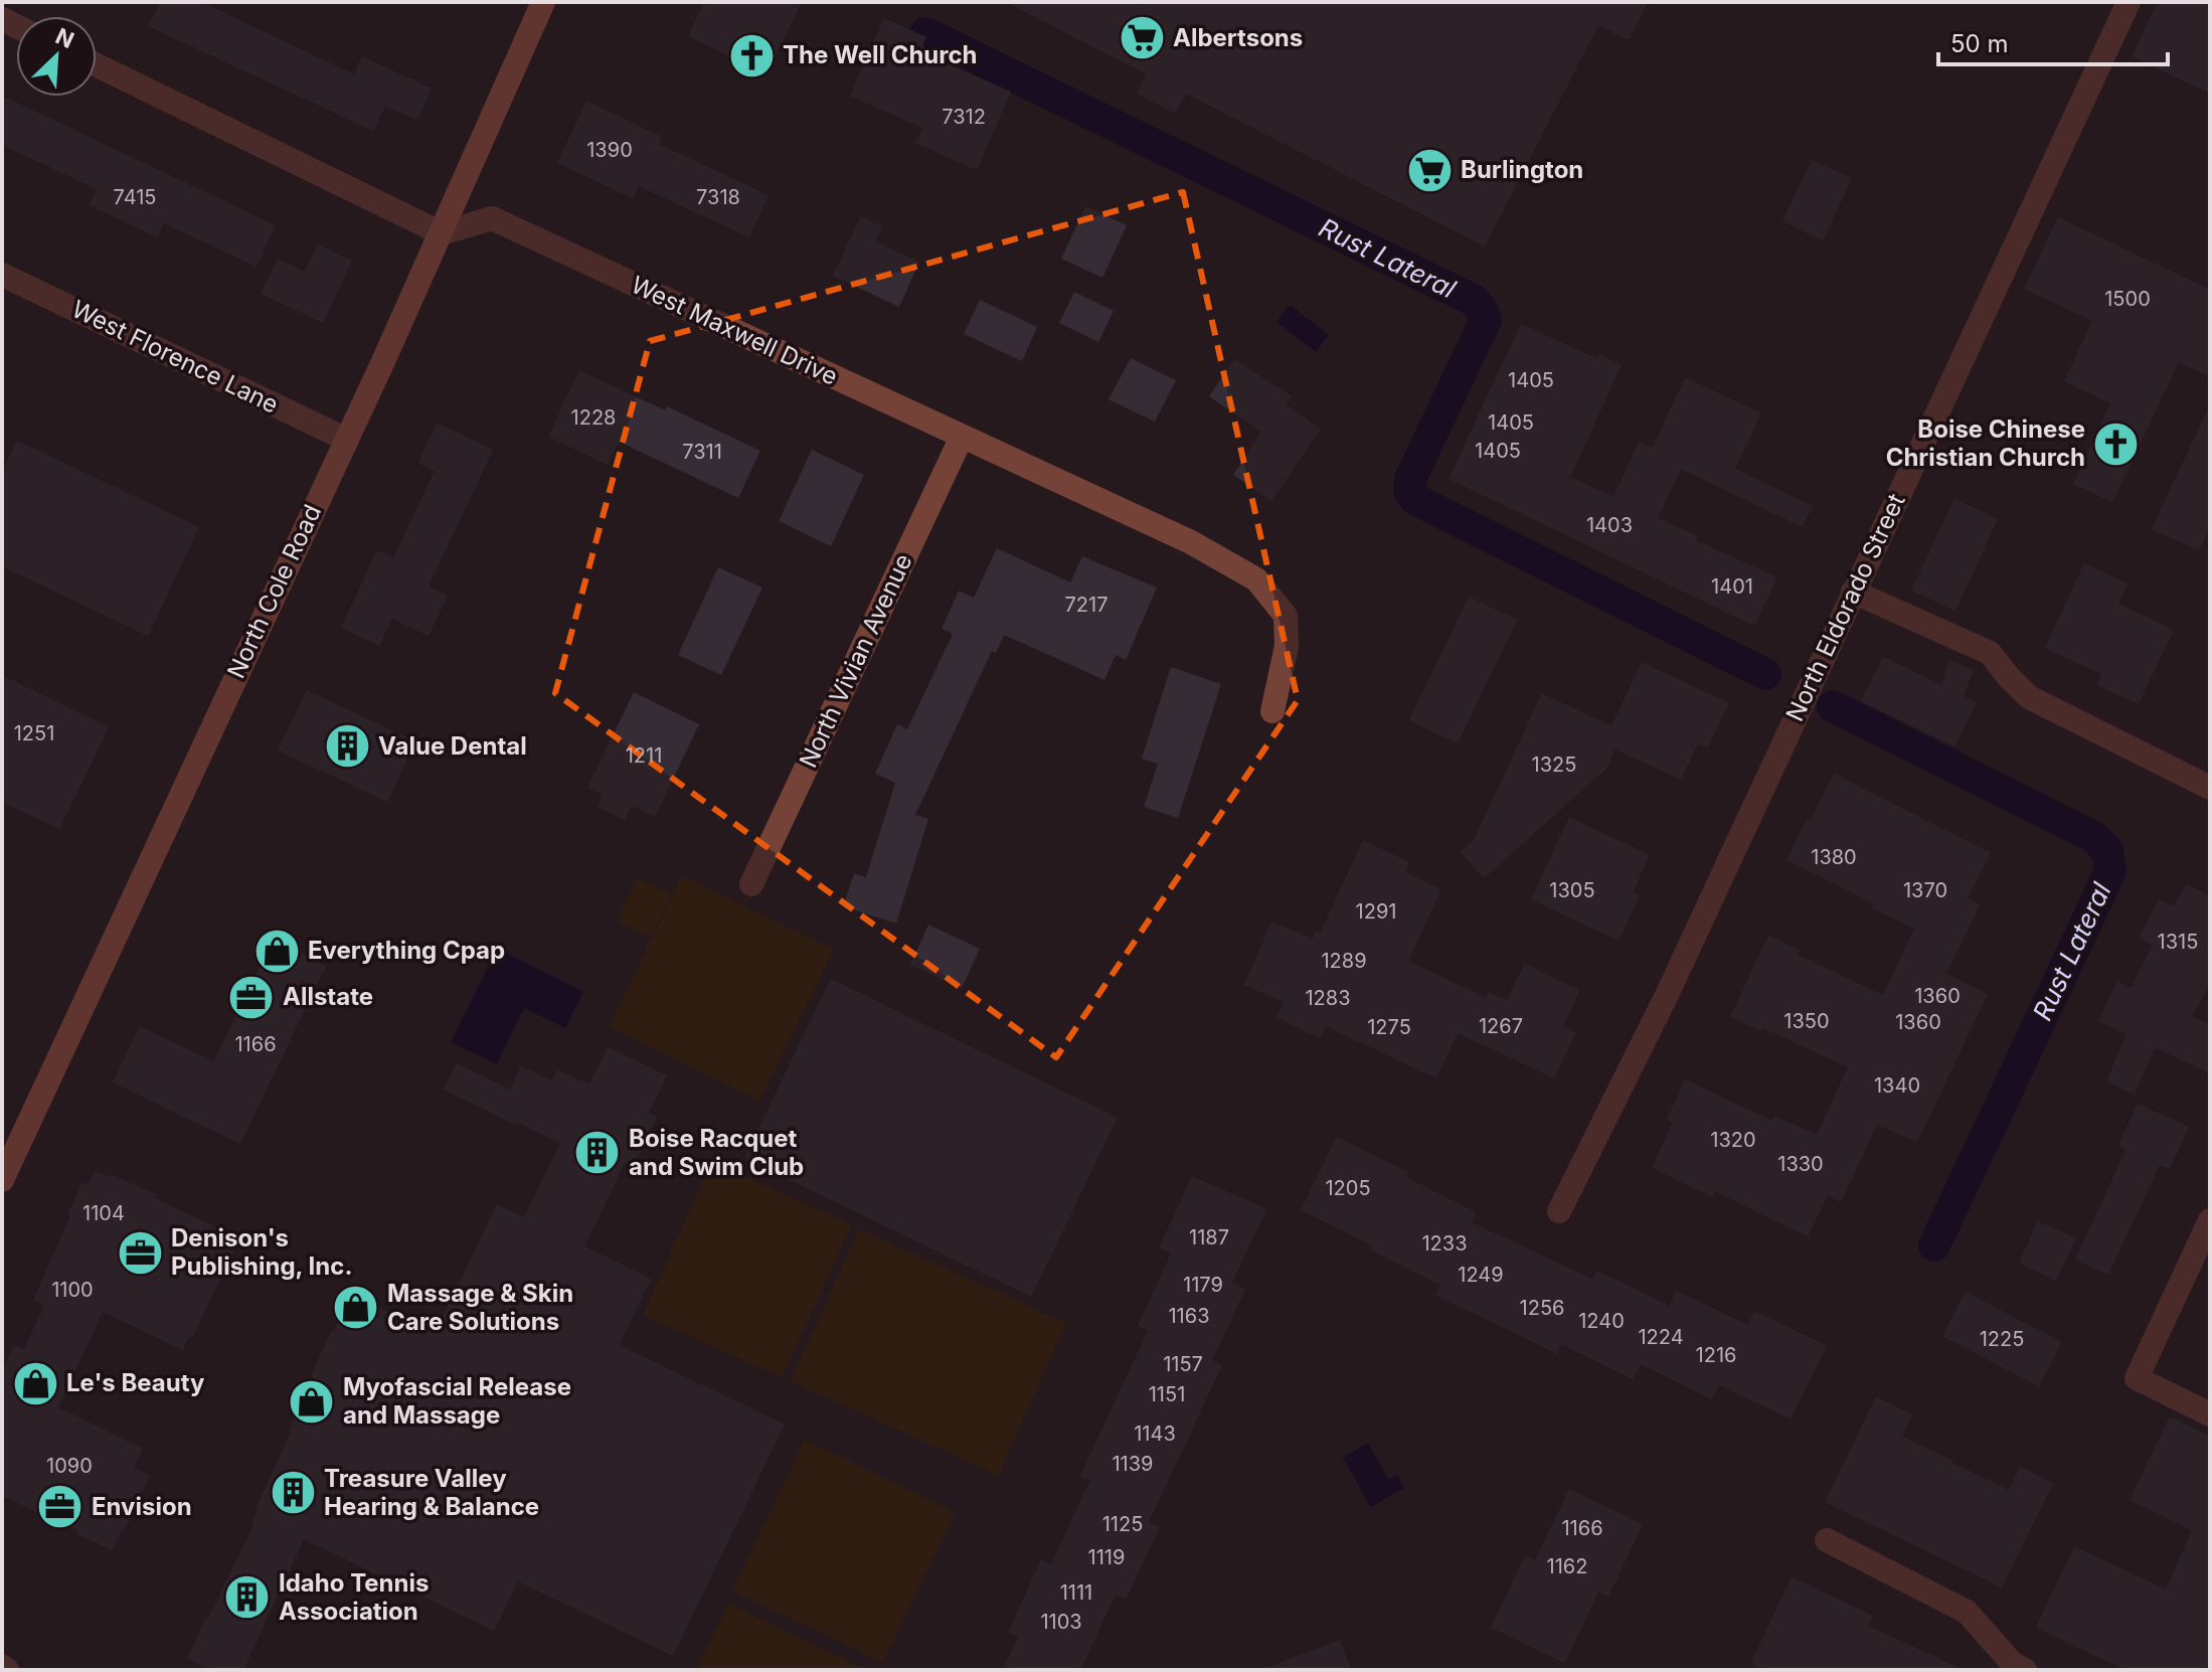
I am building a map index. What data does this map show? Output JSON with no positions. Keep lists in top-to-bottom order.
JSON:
{
  "streets": {
    "main road": ["North Cole Road"],
    "street": [
      "West Maxwell Drive",
      "West Florence Lane",
      "North Eldorado Street",
      "North Vivian Avenue"
    ]
  },
  "crossings": [
    ["West Maxwell Drive", "North Cole Road"],
    ["West Maxwell Drive", "North Vivian Avenue"],
    ["West Florence Lane", "North Cole Road"]
  ],
  "water": ["Rust Lateral"],
  "places": {
    "supermarket": ["Albertsons", "Burlington"],
    "church": ["The Well Church", "Boise Chinese Christian Church"],
    "building": [
      "Value Dental",
      "Boise Racquet and Swim Club",
      "Treasure Valley Hearing & Balance",
      "Idaho Tennis Association"
    ],
    "shop": [
      "Everything Cpap",
      "Massage & Skin Care Solutions",
      "Le's Beauty",
      "Myofascial Release and Massage"
    ],
    "office": ["Allstate", "Denison's Publishing, Inc.", "Envision"]
  },
  "house_numbers": [
    "7312",
    "1390",
    "7415",
    "7318",
    "1500",
    "1405",
    "1228",
    "1405",
    "1405",
    "7311",
    "1403",
    "1401",
    "7217",
    "1251",
    "1211",
    "1325",
    "1380",
    "1305",
    "1370",
    "1291",
    "1315",
    "1289",
    "1360",
    "1283",
    "1350",
    "1360",
    "1267",
    "1275",
    "1166",
    "1340",
    "1320",
    "1330",
    "1205",
    "1104",
    "1187",
    "1233",
    "1249",
    "1179",
    "1100",
    "1256",
    "1163",
    "1240",
    "1224",
    "1225",
    "1216",
    "1157",
    "1151",
    "1143",
    "1139",
    "1090",
    "1125",
    "1166",
    "1119",
    "1162",
    "1111",
    "1103"
  ],
  "scale_bar": "50 m",
  "north": "top right"
}
